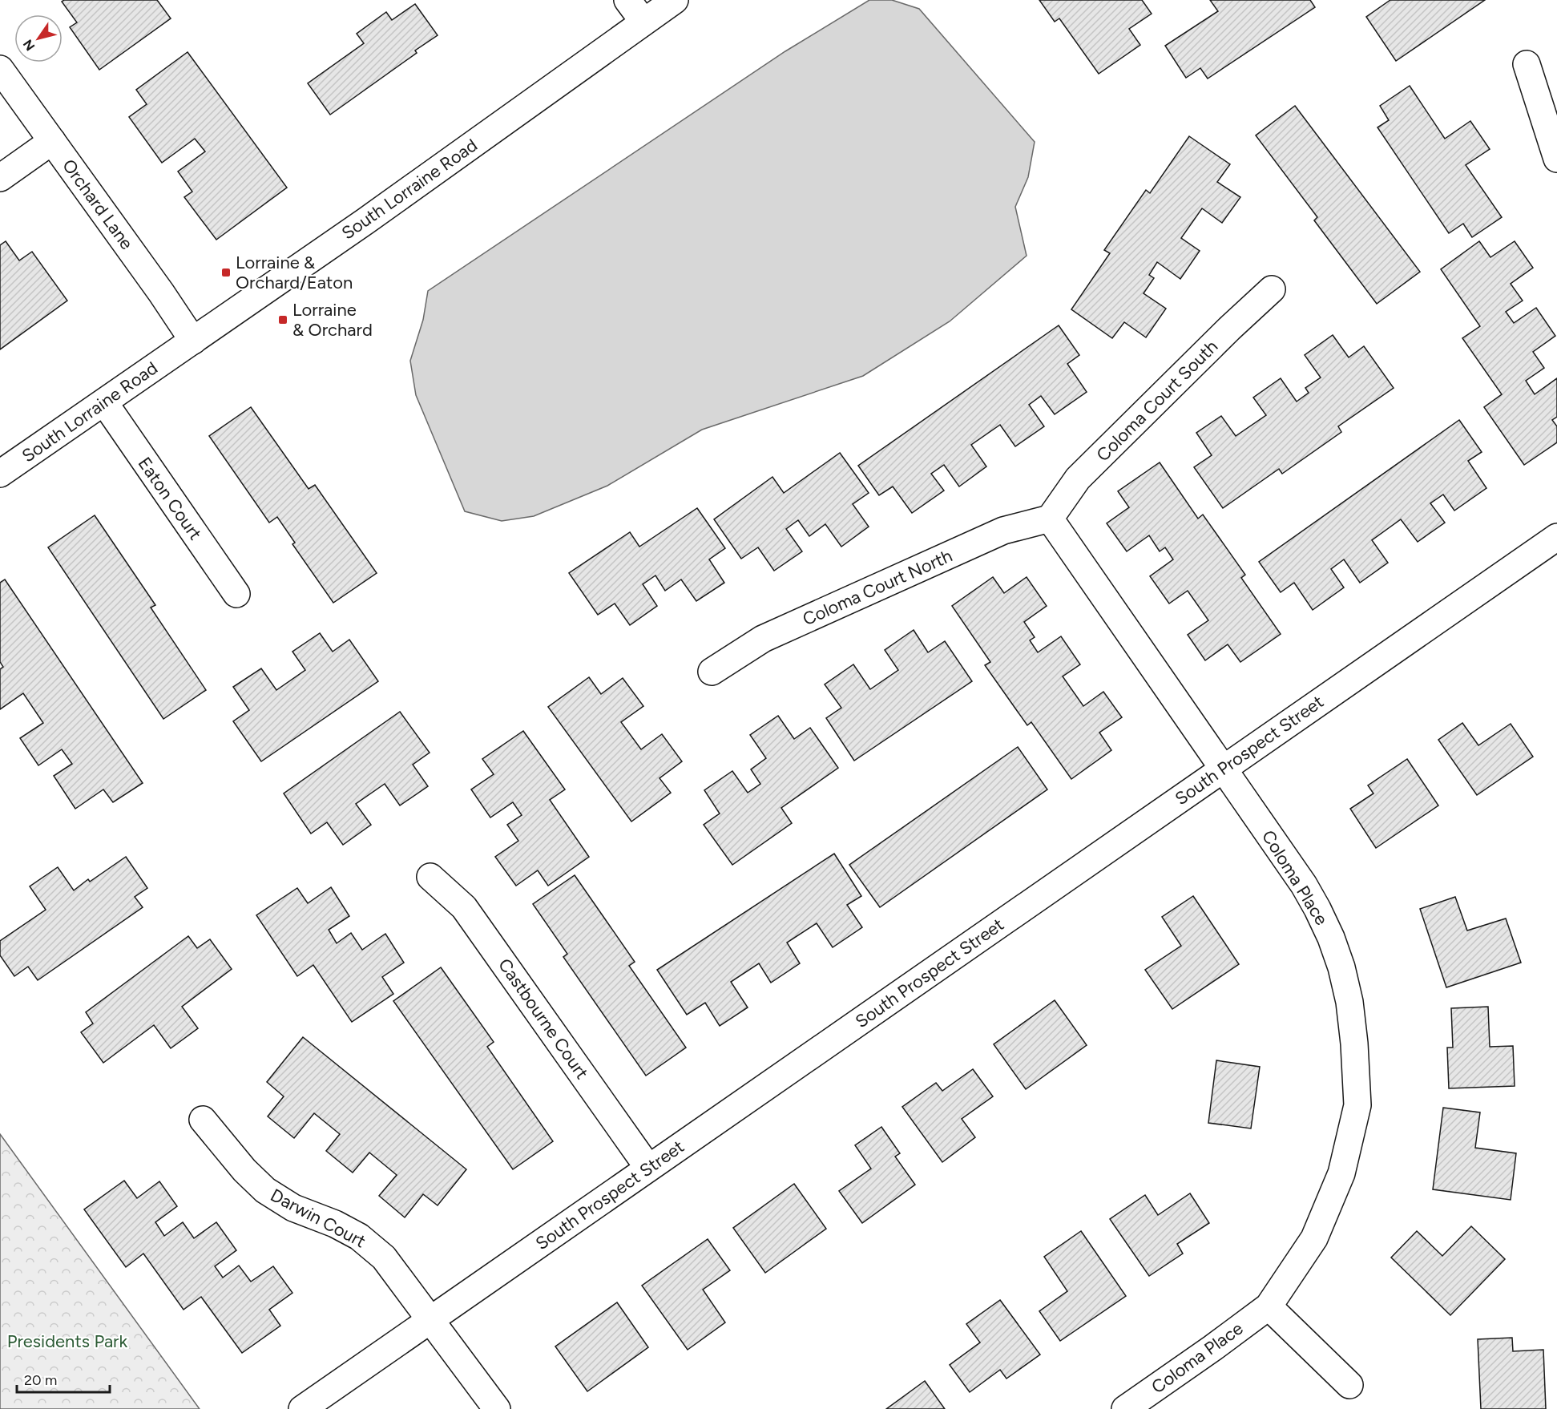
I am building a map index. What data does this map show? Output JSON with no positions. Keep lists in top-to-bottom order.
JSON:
{
  "streets": {
    "street": [
      "South Lorraine Road",
      "Orchard Lane",
      "Coloma Court South",
      "Eaton Court",
      "Coloma Court North",
      "South Prospect Street",
      "Coloma Place",
      "Castbourne Court",
      "Darwin Court"
    ]
  },
  "crossings": [
    ["South Lorraine Road", "Orchard Lane"],
    ["South Lorraine Road", "Eaton Court"],
    ["Coloma Court South", "Coloma Court North"],
    ["Coloma Court South", "Coloma Place"],
    ["Coloma Court North", "Coloma Place"],
    ["South Prospect Street", "Coloma Place"],
    ["South Prospect Street", "Castbourne Court"],
    ["South Prospect Street", "Darwin Court"]
  ],
  "parks": ["Presidents Park"],
  "places": {
    "transit": ["Lorraine & Orchard/Eaton", "Lorraine & Orchard"]
  },
  "scale_bar": "20 m",
  "north": "bottom left"
}
